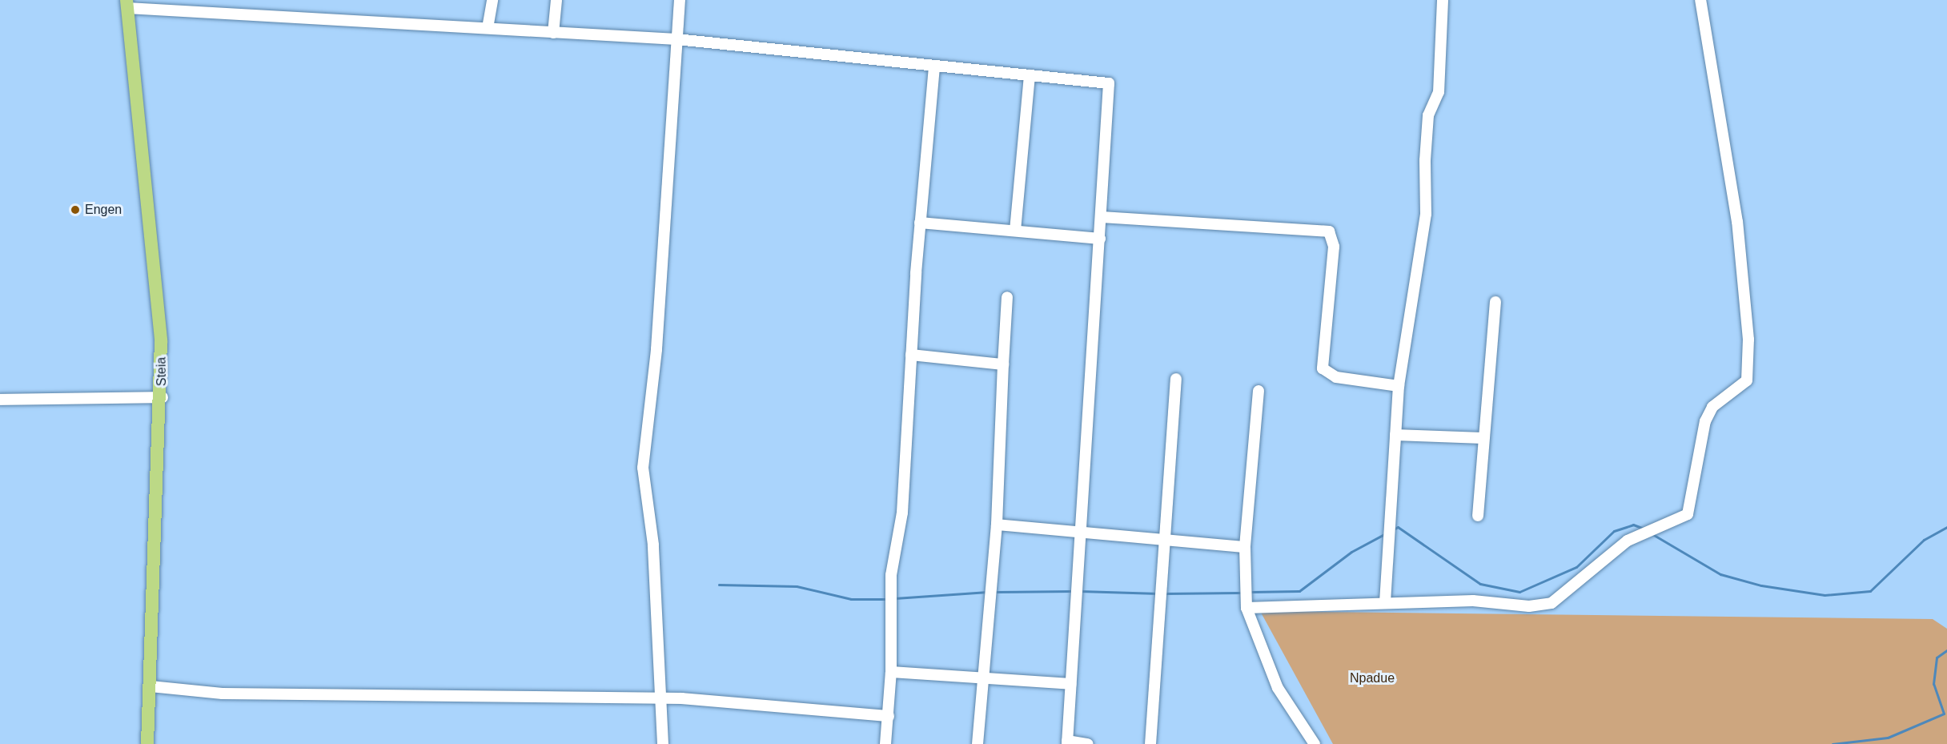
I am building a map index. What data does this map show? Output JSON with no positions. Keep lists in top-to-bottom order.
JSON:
{
  "streets": {
    "main road": ["Steia"]
  },
  "parks": ["Npadue"],
  "places": ["Engen"]
}
